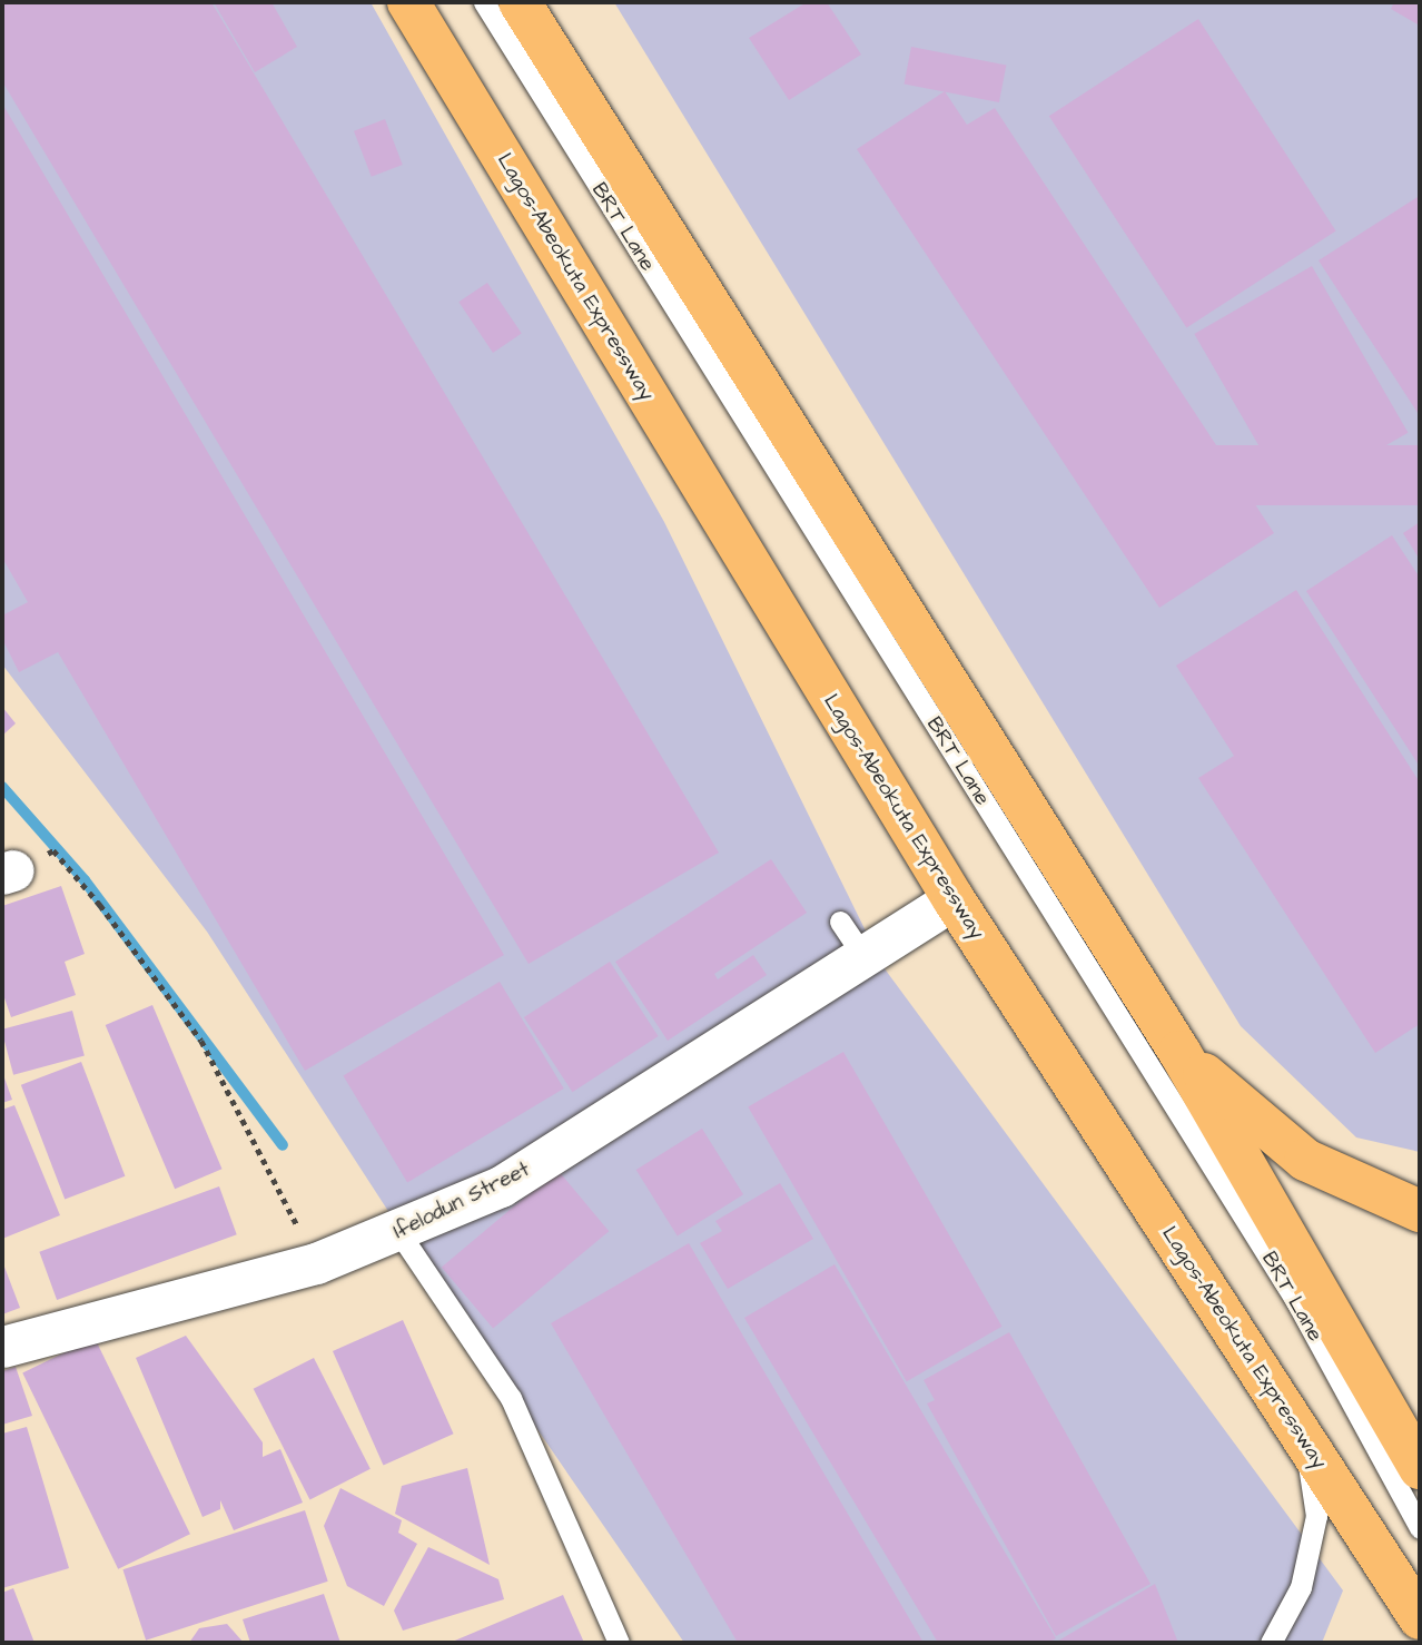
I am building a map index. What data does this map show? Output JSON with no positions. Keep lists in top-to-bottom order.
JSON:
{
  "streets": {
    "highway": ["Lagos-Abeokuta Expressway"],
    "street": ["Ifelodun Street"],
    "lane": ["BRT Lane"]
  },
  "crossings": [
    ["Lagos-Abeokuta Expressway", "Ifelodun Street"]
  ]
}
